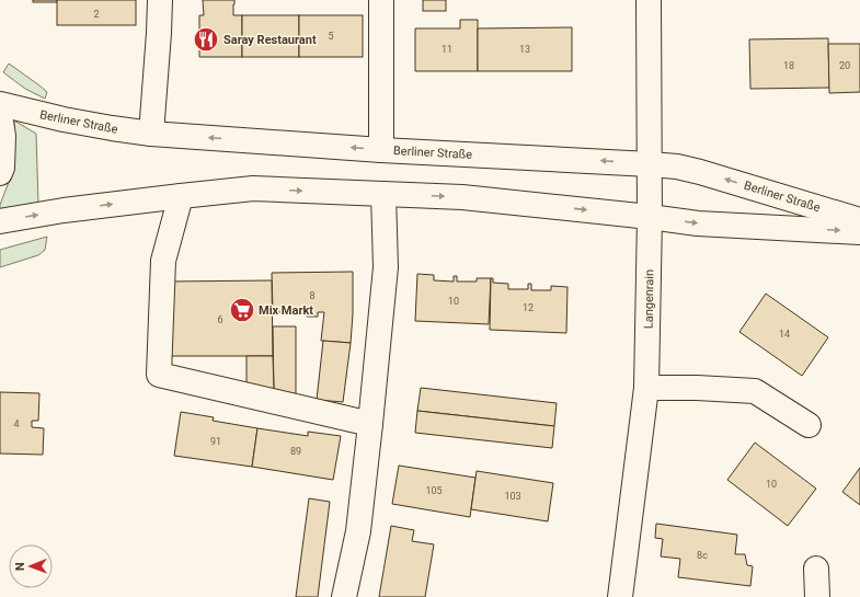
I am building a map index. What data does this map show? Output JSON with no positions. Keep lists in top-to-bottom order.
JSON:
{
  "streets": {
    "street": ["Berliner Straße", "Langenrain"]
  },
  "crossings": [
    ["Berliner Straße", "Langenrain"]
  ],
  "places": {
    "restaurant": ["Saray Restaurant"],
    "supermarket": ["Mix Markt"]
  },
  "house_numbers": [
    "2",
    "5",
    "11",
    "13",
    "18",
    "20",
    "8",
    "10",
    "12",
    "6",
    "14",
    "4",
    "91",
    "89",
    "10",
    "105",
    "103",
    "8c"
  ],
  "north": "left"
}
